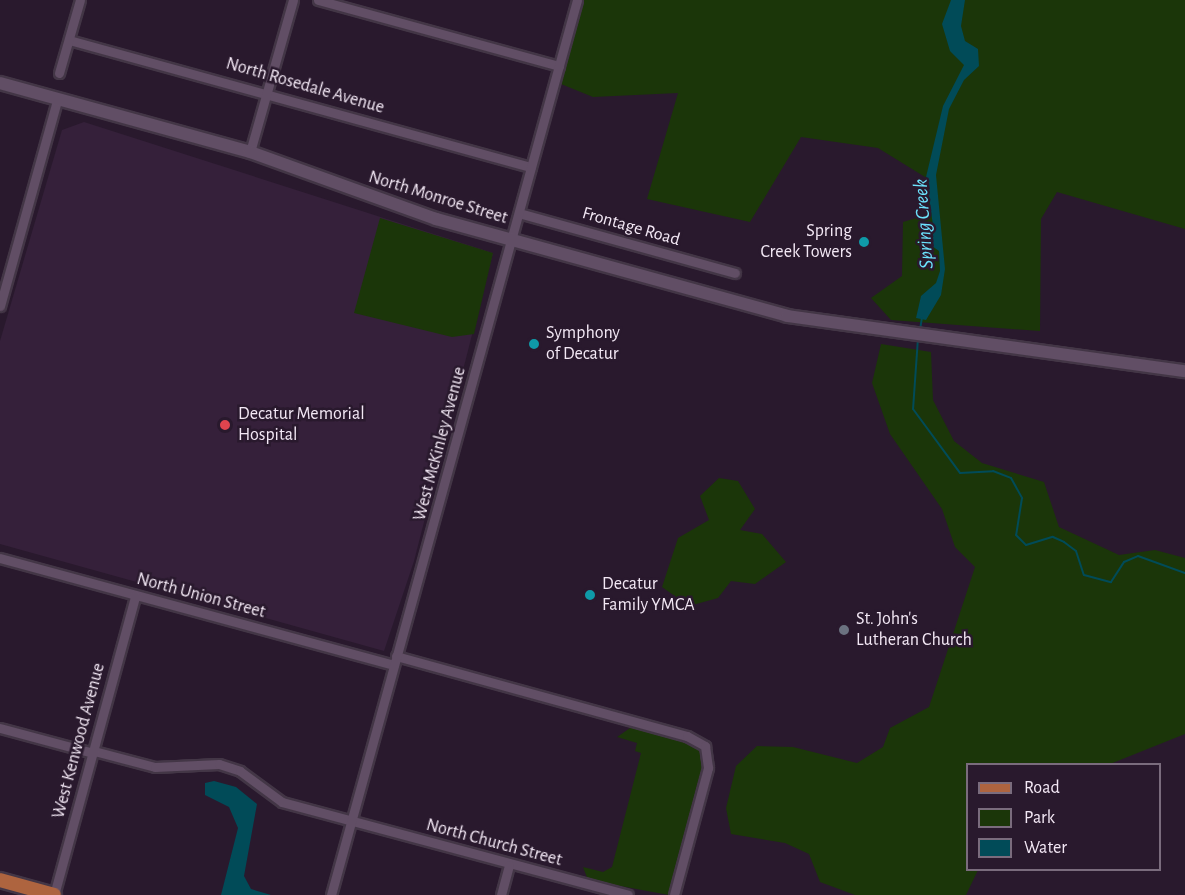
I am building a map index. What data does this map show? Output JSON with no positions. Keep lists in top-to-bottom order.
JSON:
{
  "streets": {
    "street": [
      "North Rosedale Avenue",
      "North Monroe Street",
      "Frontage Road",
      "West McKinley Avenue",
      "North Union Street",
      "West Kenwood Avenue",
      "North Church Street"
    ]
  },
  "crossings": [
    ["North Rosedale Avenue", "West McKinley Avenue"],
    ["North Monroe Street", "West McKinley Avenue"],
    ["Frontage Road", "West McKinley Avenue"],
    ["West McKinley Avenue", "North Union Street"],
    ["West McKinley Avenue", "North Church Street"],
    ["North Union Street", "West Kenwood Avenue"],
    ["West Kenwood Avenue", "North Church Street"]
  ],
  "water": ["Spring Creek"],
  "places": [
    "Spring Creek Towers",
    "Symphony of Decatur",
    "Decatur Memorial Hospital",
    "Decatur Family YMCA",
    "St. John's Lutheran Church"
  ],
  "legend": ["Road", "Park", "Water"]
}
